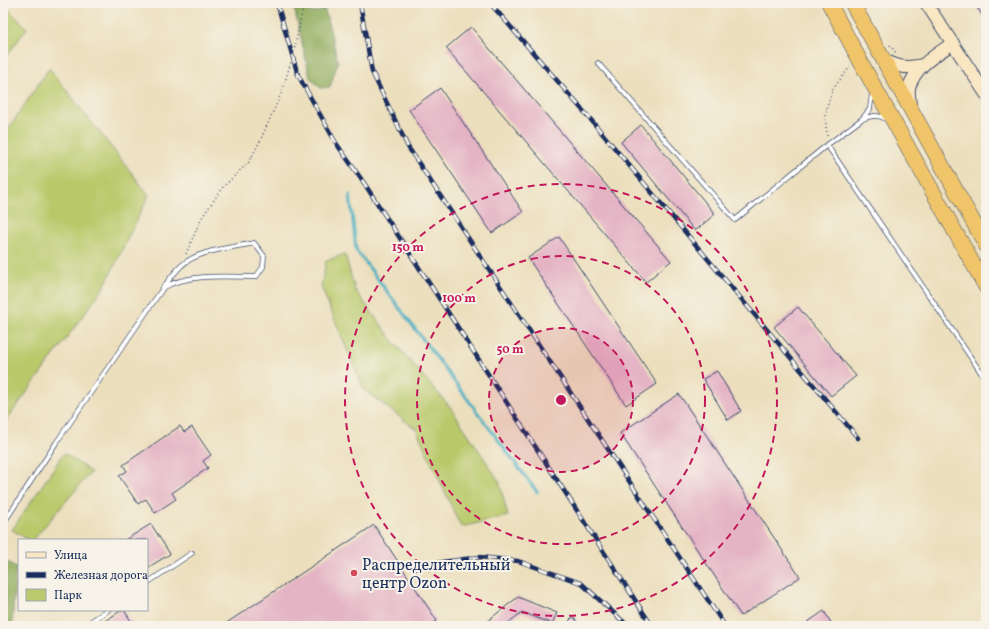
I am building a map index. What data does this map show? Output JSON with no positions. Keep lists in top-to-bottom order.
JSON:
{
  "places": ["Распределительный центр Ozon"],
  "legend": ["Улица", "Железная дорога", "Парк"],
  "rings": ["150 m", "100 m", "50 m"]
}
